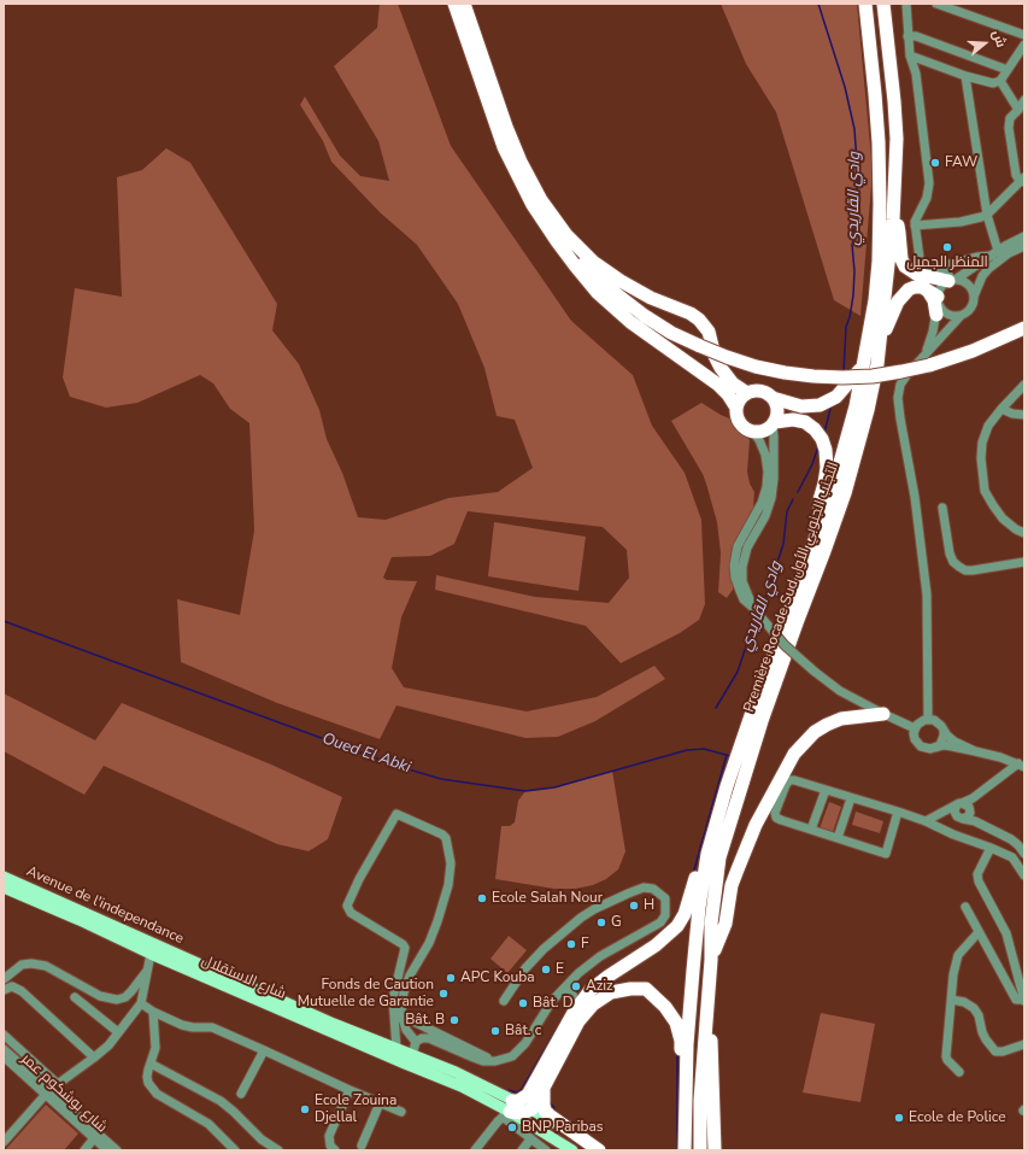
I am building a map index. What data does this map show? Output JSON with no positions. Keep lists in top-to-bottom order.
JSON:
{
  "streets": {
    "highway": ["Première Rocade Sud التجنب الجنوبي الأول"],
    "main road": ["Avenue de l'independance", "شارع الاستقلال"],
    "street": ["شارع بوشكوم عمر"]
  },
  "crossings": [
    ["Avenue de l'independance", "شارع الاستقلال"]
  ],
  "water": ["وادي القاريدي", "Oued El Abki"],
  "places": [
    "FAW",
    "المنظر الجميل",
    "Ecole Salah Nour",
    "H",
    "G",
    "F",
    "E",
    "APC Kouba",
    "Aziz",
    "Fonds de Caution Mutuelle de Garantie",
    "Bât. D",
    "Bât. B",
    "Bât. c",
    "Ecole Zouina Djellal",
    "Ecole de Police",
    "BNP Paribas"
  ],
  "north": "right"
}
